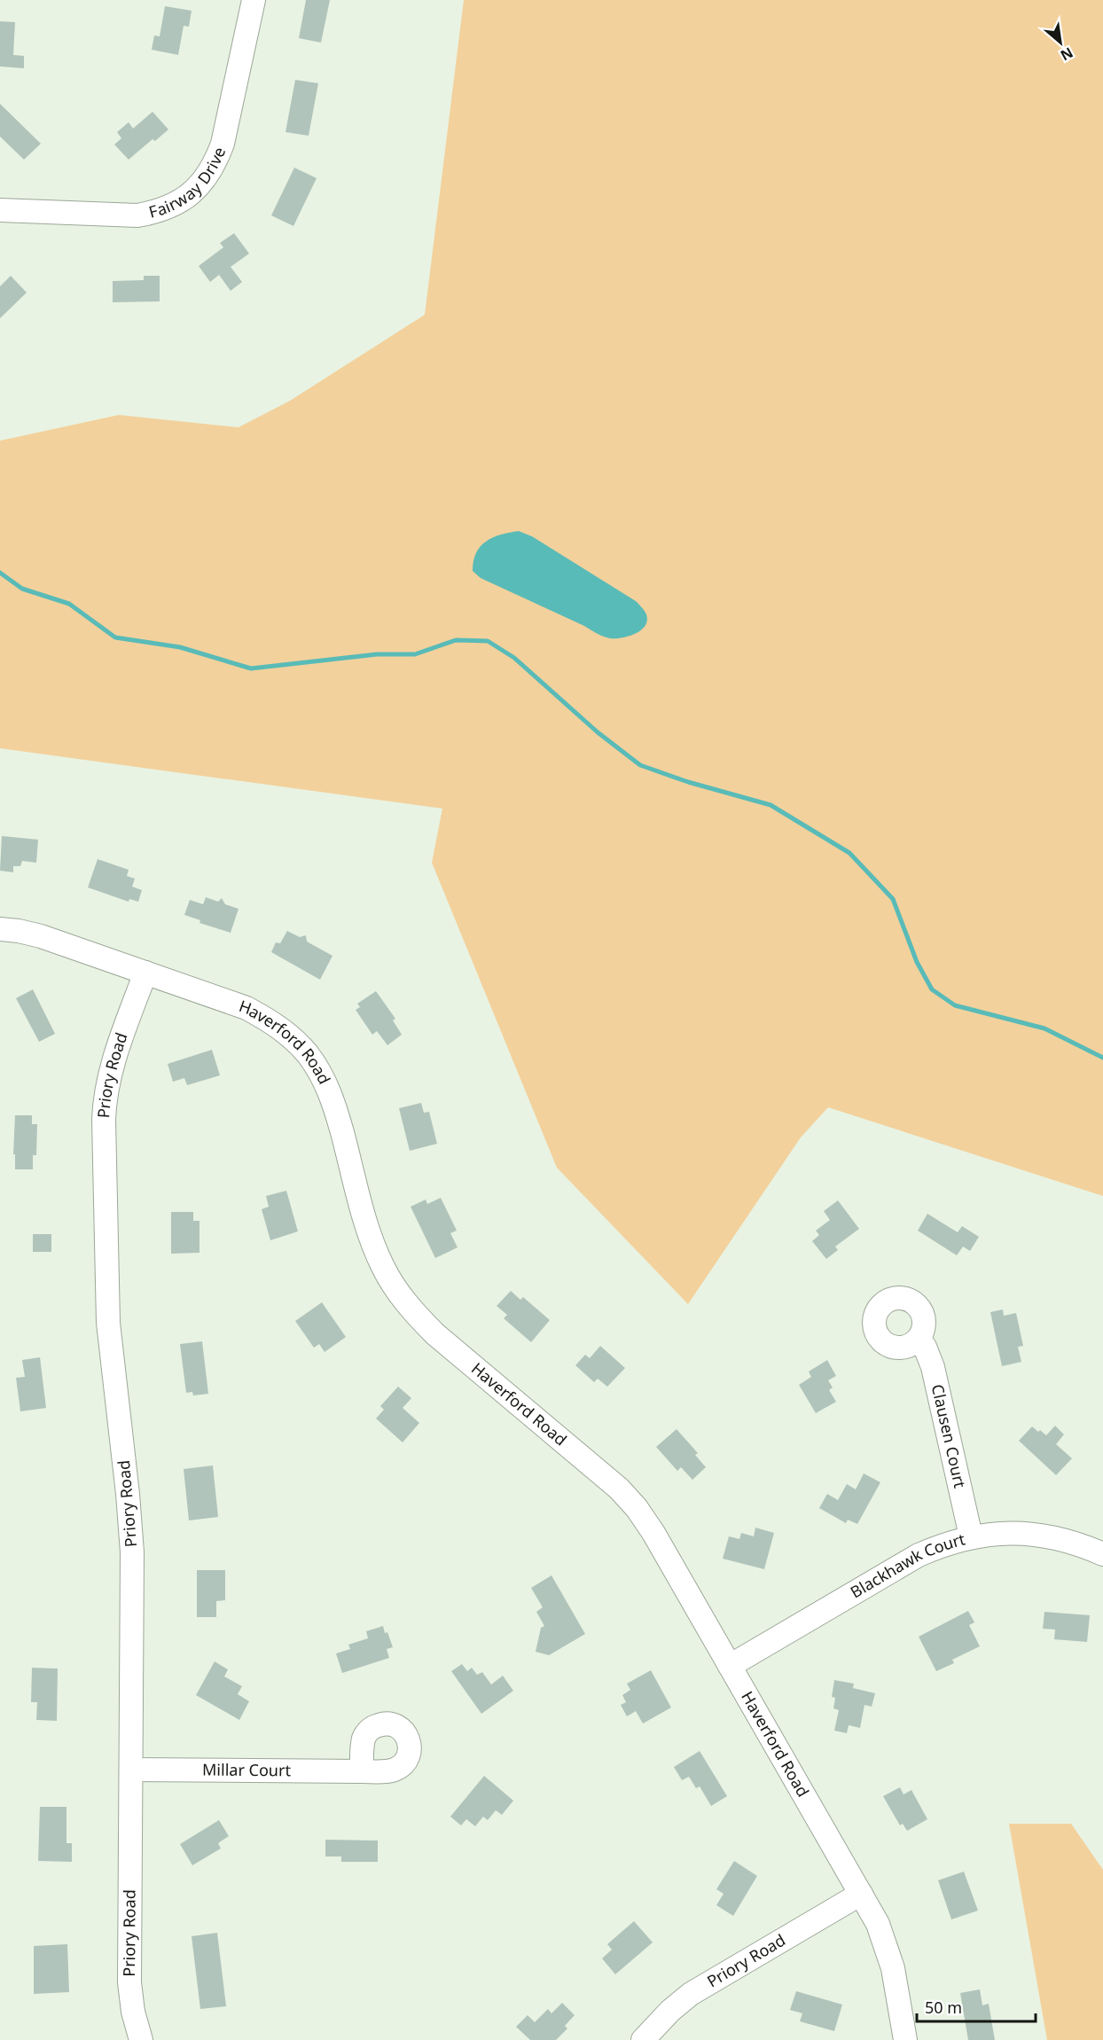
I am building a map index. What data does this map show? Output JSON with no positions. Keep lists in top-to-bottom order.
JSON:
{
  "streets": {
    "street": [
      "Fairway Drive",
      "Haverford Road",
      "Priory Road",
      "Clausen Court",
      "Blackhawk Court",
      "Millar Court"
    ]
  },
  "crossings": [
    ["Haverford Road", "Priory Road"],
    ["Haverford Road", "Blackhawk Court"],
    ["Priory Road", "Millar Court"],
    ["Clausen Court", "Blackhawk Court"]
  ],
  "scale_bar": "50 m",
  "north": "bottom right"
}
